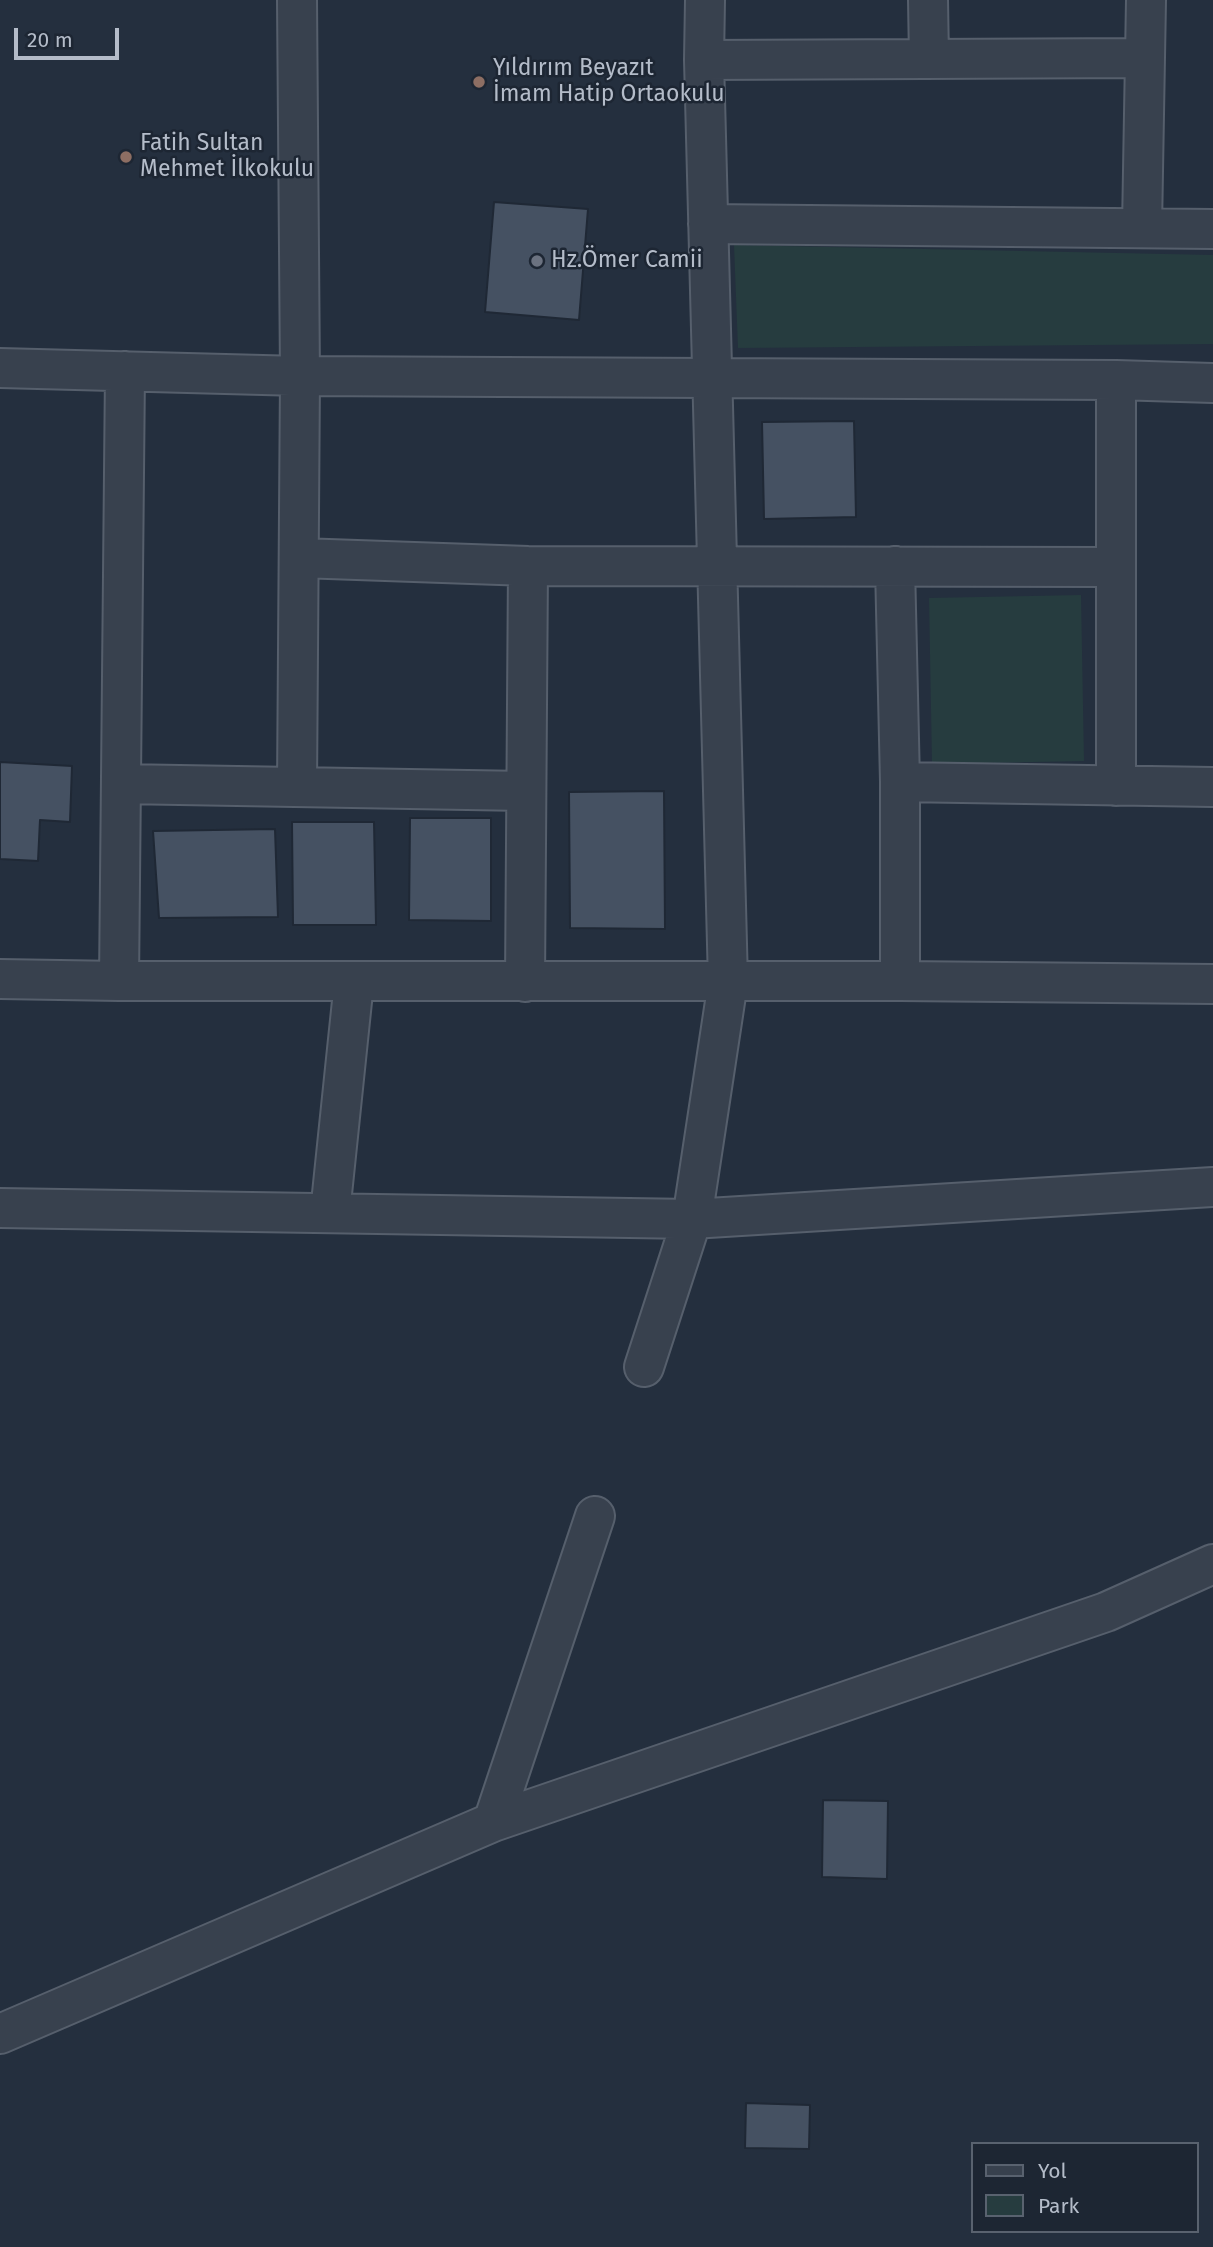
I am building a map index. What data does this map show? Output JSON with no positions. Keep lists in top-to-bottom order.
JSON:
{
  "places": ["Yıldırım Beyazıt İmam Hatip Ortaokulu", "Fatih Sultan Mehmet İlkokulu", "Hz.Ömer Camii"],
  "legend": ["Yol", "Park"],
  "scale_bar": "20 m"
}
